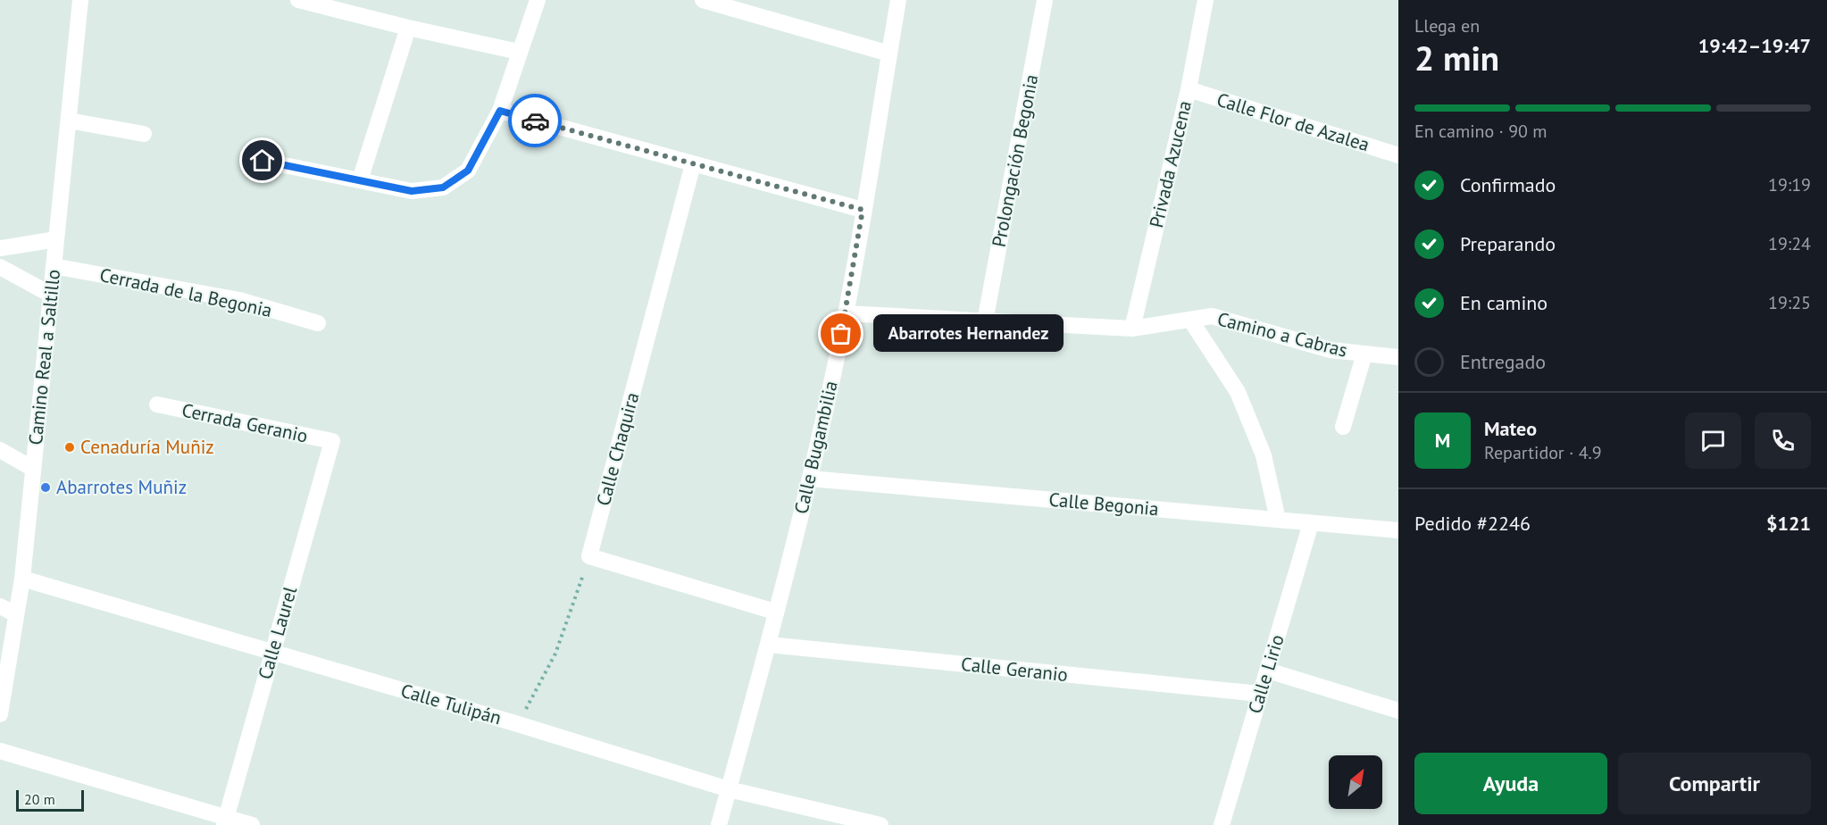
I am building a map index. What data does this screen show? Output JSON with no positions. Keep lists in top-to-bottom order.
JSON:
{
  "streets": {
    "street": [
      "Calle Flor de Azalea",
      "Prolongación Begonia",
      "Privada Azucena",
      "Cerrada de la Begonia",
      "Camino a Cabras",
      "Camino Real a Saltillo",
      "Cerrada Geranio",
      "Calle Bugambilia",
      "Calle Chaquira",
      "Calle Begonia",
      "Calle Laurel",
      "Calle Geranio",
      "Calle Lirio",
      "Calle Tulipán"
    ]
  },
  "crossings": [
    ["Calle Flor de Azalea", "Privada Azucena"],
    ["Prolongación Begonia", "Camino a Cabras"],
    ["Privada Azucena", "Camino a Cabras"],
    ["Cerrada de la Begonia", "Camino Real a Saltillo"],
    ["Camino a Cabras", "Calle Bugambilia"],
    ["Camino Real a Saltillo", "Calle Tulipán"],
    ["Cerrada Geranio", "Calle Laurel"],
    ["Calle Bugambilia", "Calle Begonia"],
    ["Calle Bugambilia", "Calle Geranio"],
    ["Calle Bugambilia", "Calle Tulipán"],
    ["Calle Begonia", "Calle Lirio"],
    ["Calle Laurel", "Calle Tulipán"],
    ["Calle Geranio", "Calle Lirio"]
  ],
  "places": ["Abarrotes Hernandez", "Cenaduría Muñiz", "Abarrotes Muñiz"],
  "scale_bar": "20 m",
  "north": "top right",
  "page": {
    "heading": ["2 min", "Llega en", "19:42–19:47"],
    "panel": [
      "Mateo",
      "Repartidor · 4.9",
      "Pedido #2246",
      "$121"
    ],
    "bar": "En camino · 90 m",
    "list": [
      ["Confirmado", "19:19"],
      ["Preparando", "19:24"],
      ["En camino", "19:25"],
      "Entregado"
    ],
    "bubble": "Abarrotes Hernandez",
    "round": "M",
    "buttons": ["Ayuda", "Compartir"],
    "scale": "20 m"
  }
}
